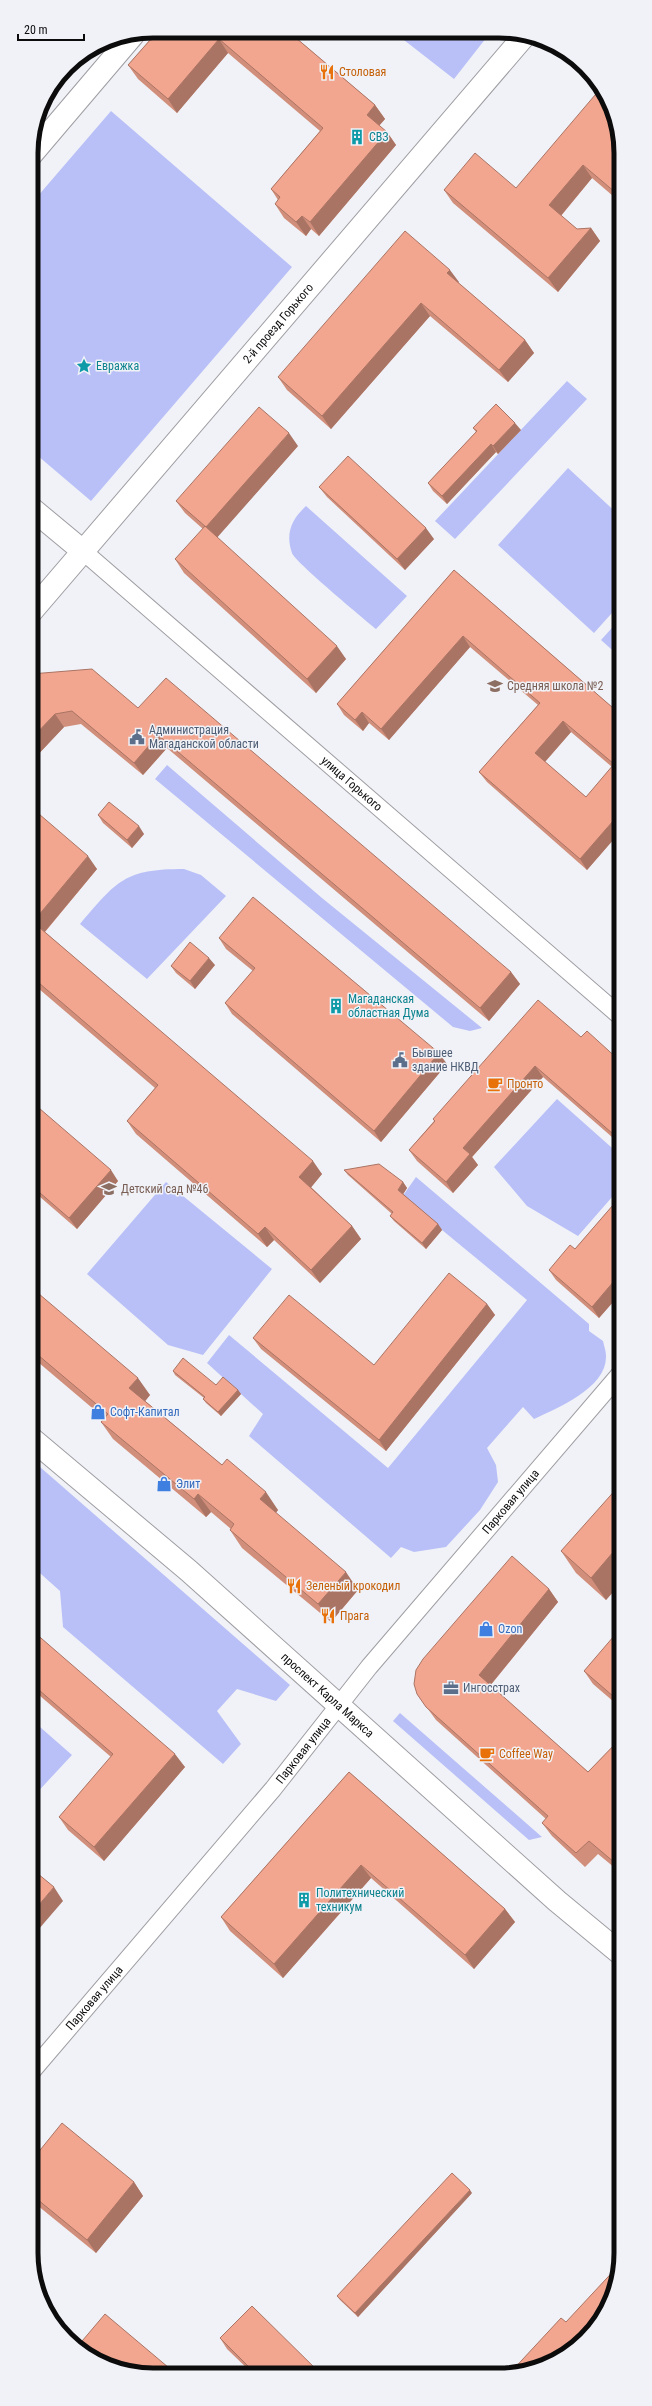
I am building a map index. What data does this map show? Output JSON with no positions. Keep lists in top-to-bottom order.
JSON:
{
  "streets": {
    "street": [
      "2-й проезд Горького",
      "улица Горького",
      "Парковая улица",
      "проспект Карла Маркса"
    ]
  },
  "crossings": [
    ["2-й проезд Горького", "улица Горького"],
    ["Парковая улица", "проспект Карла Маркса"]
  ],
  "places": {
    "restaurant": ["Столовая", "Зеленый крокодил", "Прага"],
    "building": ["СВЗ", "Магаданская областная Дума", "Политехнический техникум"],
    "place": ["Евражка"],
    "school or university": ["Средняя школа №2", "Детский сад №46"],
    "public building": ["Администрация Магаданской области", "Бывшее здание НКВД"],
    "cafe": ["Пронто", "Coffee Way"],
    "shop": ["Софт-Капитал", "Элит", "Ozon"],
    "office": ["Ингосстрах"]
  },
  "scale_bar": "20 m"
}
